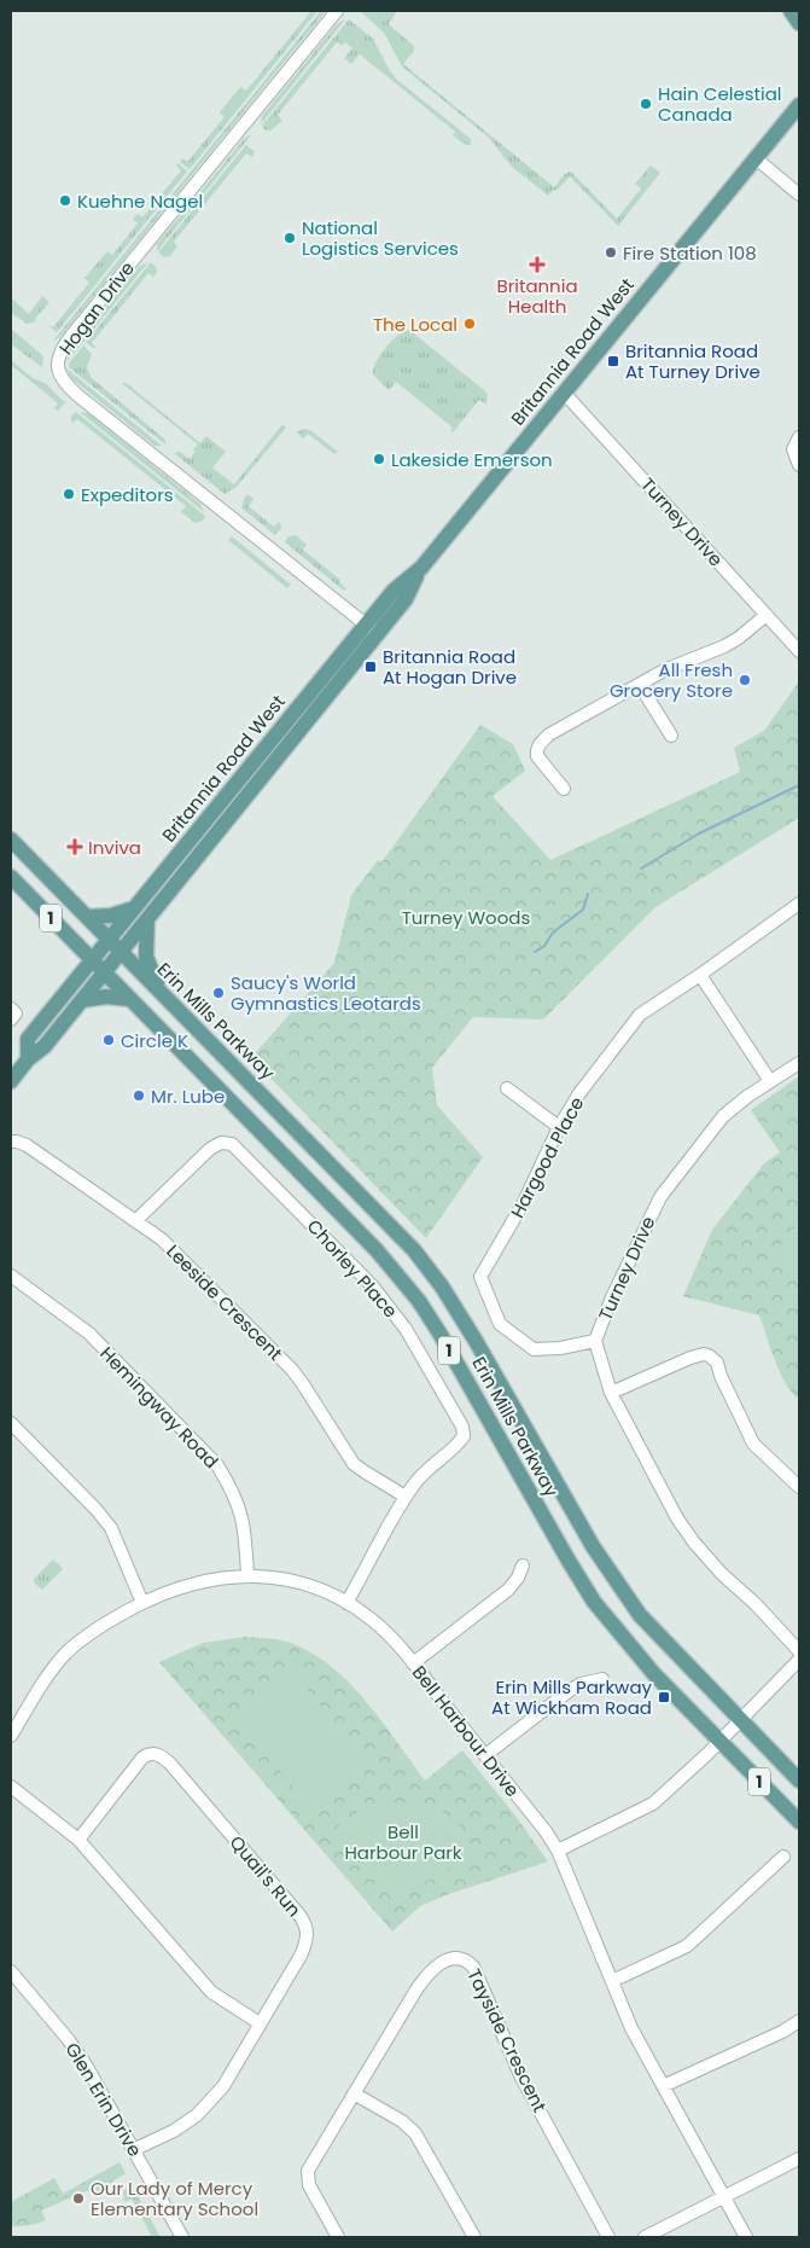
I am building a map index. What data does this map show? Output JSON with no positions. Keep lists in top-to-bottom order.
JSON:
{
  "streets": {
    "main road": ["Britannia Road West", "1", "Erin Mills Parkway"],
    "street": [
      "Hogan Drive",
      "Turney Drive",
      "Hargood Place",
      "Chorley Place",
      "Leeside Crescent",
      "Hemingway Road",
      "Bell Harbour Drive",
      "Quail's Run",
      "Tayside Crescent",
      "Glen Erin Drive"
    ]
  },
  "crossings": [
    ["Hogan Drive", "Britannia Road West"],
    ["Britannia Road West", "Turney Drive"],
    ["Britannia Road West", "Erin Mills Parkway"],
    ["Turney Drive", "Hargood Place"],
    ["Chorley Place", "Leeside Crescent"],
    ["Chorley Place", "Bell Harbour Drive"],
    ["Hemingway Road", "Bell Harbour Drive"],
    ["Quail's Run", "Glen Erin Drive"]
  ],
  "parks": ["Turney Woods", "Bell Harbour Park"],
  "places": {
    "other": [
      "Hain Celestial Canada",
      "Kuehne Nagel",
      "National Logistics Services",
      "Fire Station 108",
      "The Local",
      "Lakeside Emerson",
      "Expeditors",
      "All Fresh Grocery Store",
      "Saucy's World Gymnastics Leotards",
      "Circle K",
      "Mr. Lube",
      "Our Lady of Mercy Elementary School"
    ],
    "health": ["Britannia Health", "Inviva"],
    "transit": ["Britannia Road At Turney Drive", "Britannia Road At Hogan Drive", "Erin Mills Parkway At Wickham Road"]
  }
}
